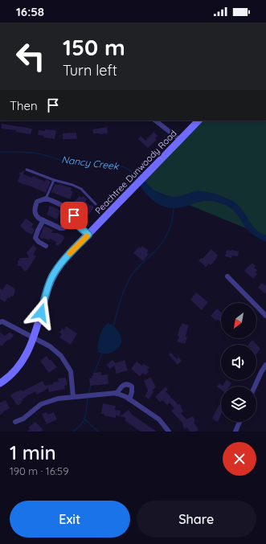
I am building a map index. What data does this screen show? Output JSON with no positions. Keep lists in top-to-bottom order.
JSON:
{
  "streets": {
    "main road": ["Peachtree Dunwoody Road"]
  },
  "water": ["Nancy Creek"],
  "north": "bottom left",
  "page": {
    "status": "16:58",
    "turn": ["150 m", "Turn left"],
    "then": "Then",
    "heading": ["1 min", "190 m · 16:59"],
    "buttons": ["Exit", "Share"]
  }
}
